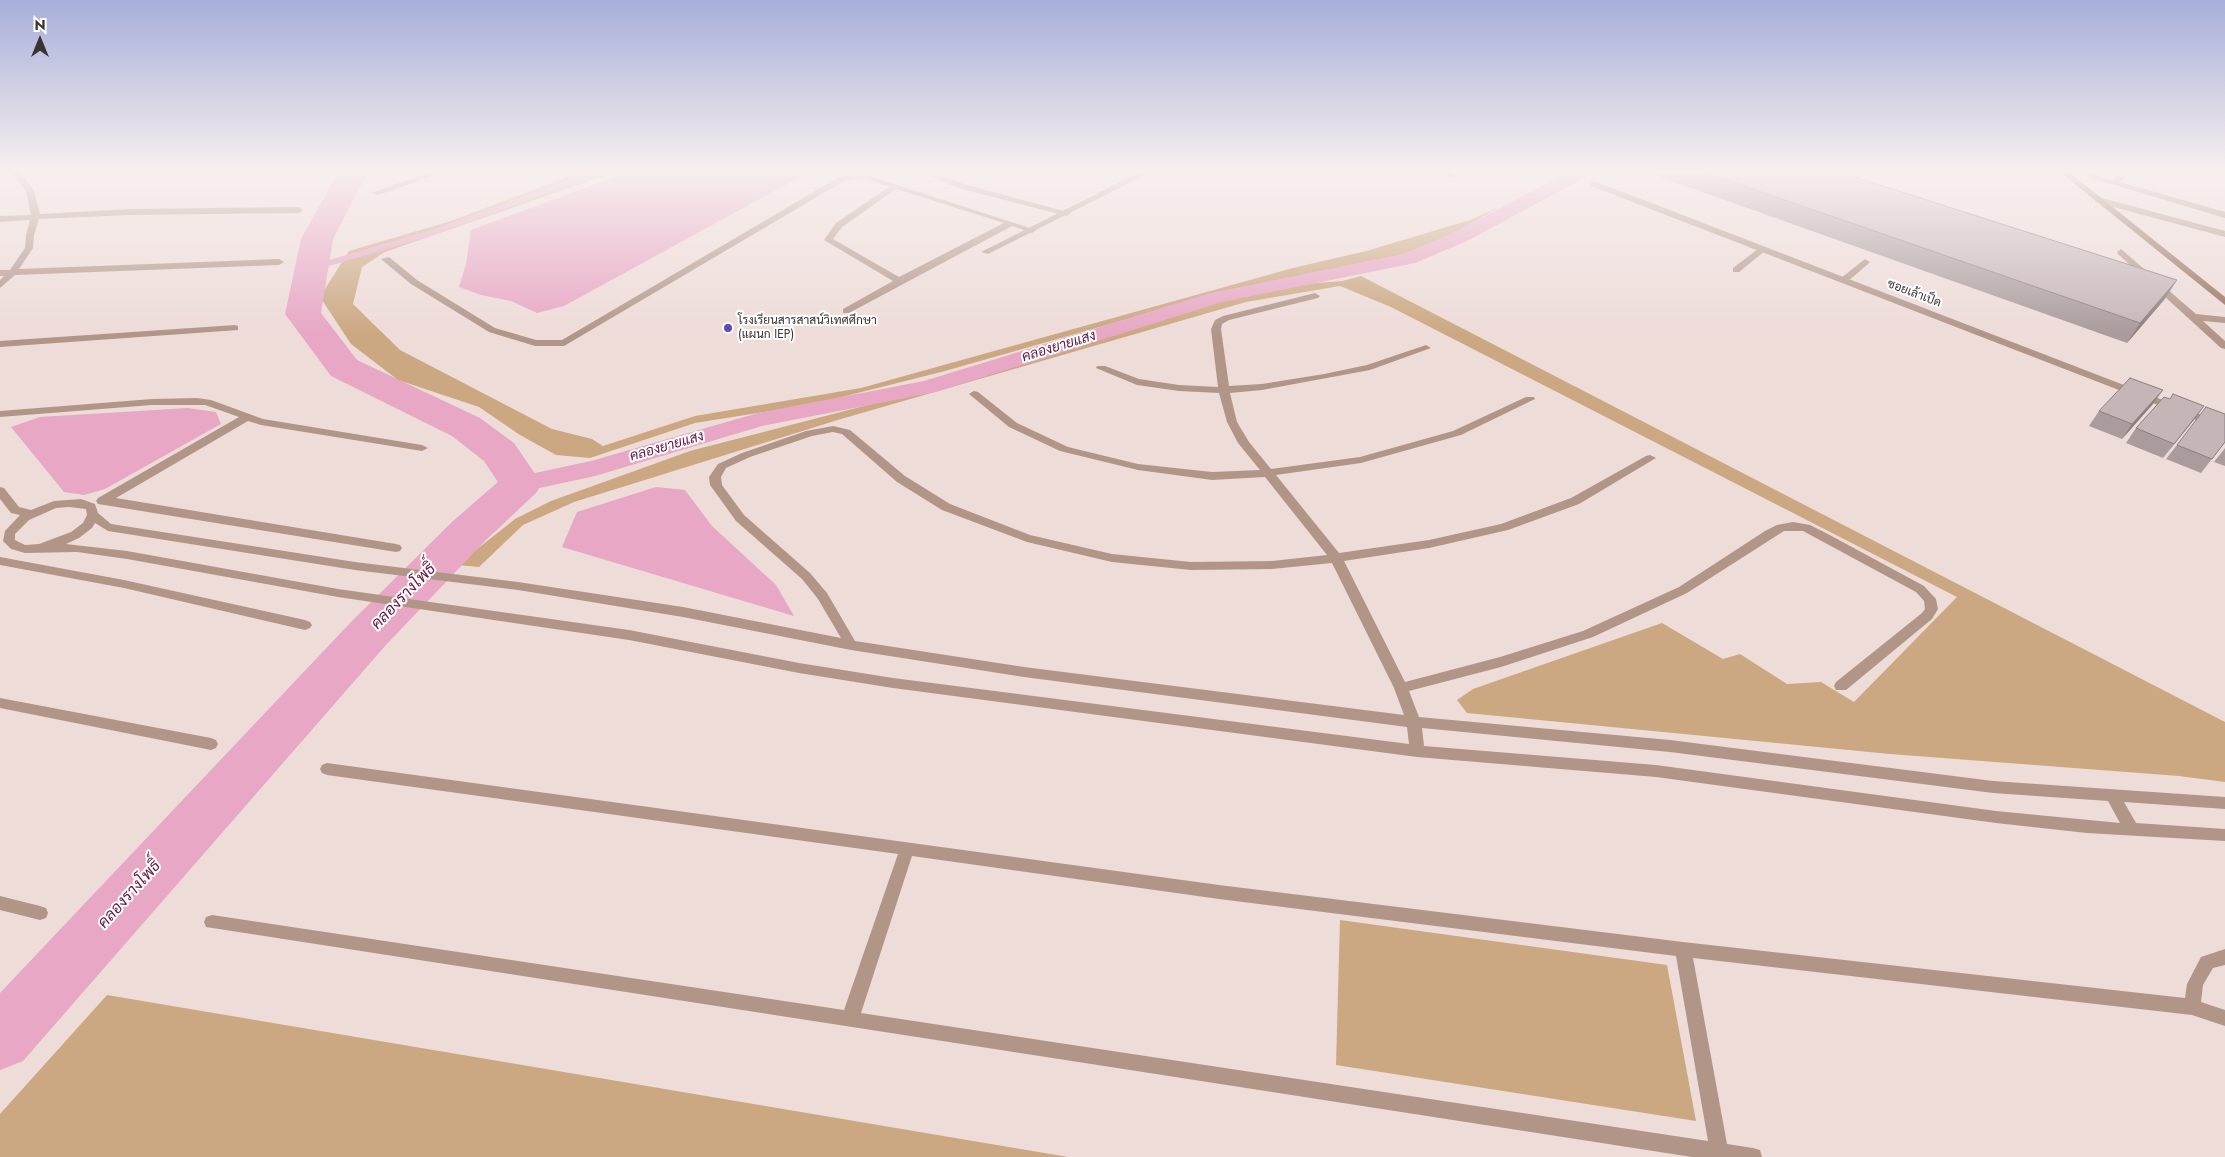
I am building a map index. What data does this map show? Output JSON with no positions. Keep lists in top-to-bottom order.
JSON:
{
  "streets": {
    "street": ["ซอยเล้าเป็ด"]
  },
  "water": ["คลองยายแสง", "คลองรางโพธิ์"],
  "places": ["โรงเรียนสารสาสน์วิเทศศึกษา (แผนก IEP)"],
  "north": "top"
}
